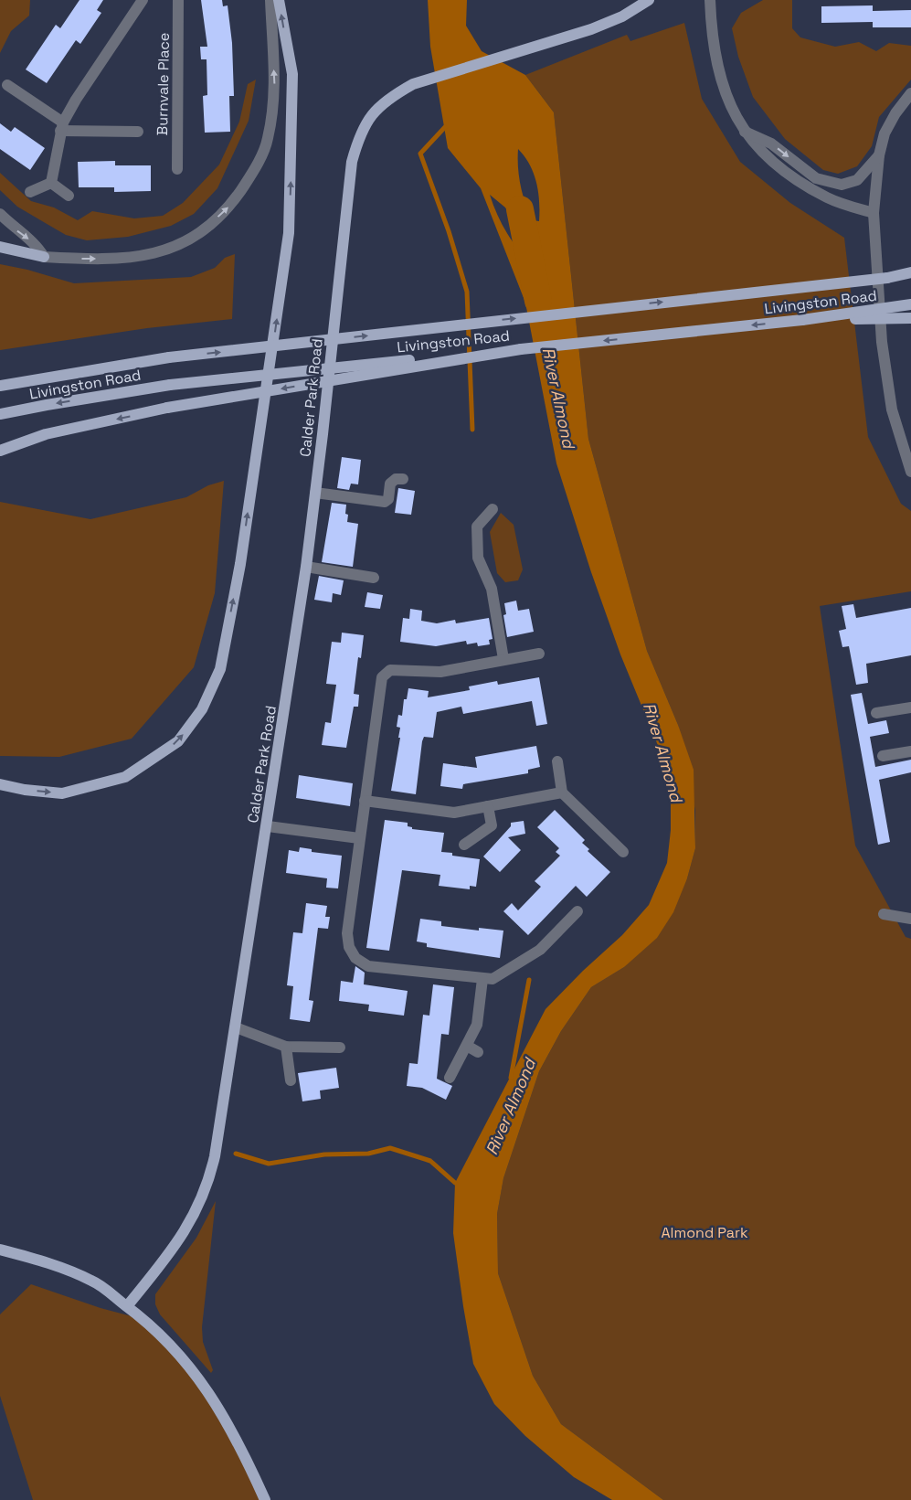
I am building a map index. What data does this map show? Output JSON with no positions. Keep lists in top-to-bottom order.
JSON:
{
  "streets": {
    "main road": ["Livingston Road", "Calder Park Road"],
    "street": ["Burnvale Place"]
  },
  "water": ["River Almond"],
  "parks": ["Almond Park"]
}
